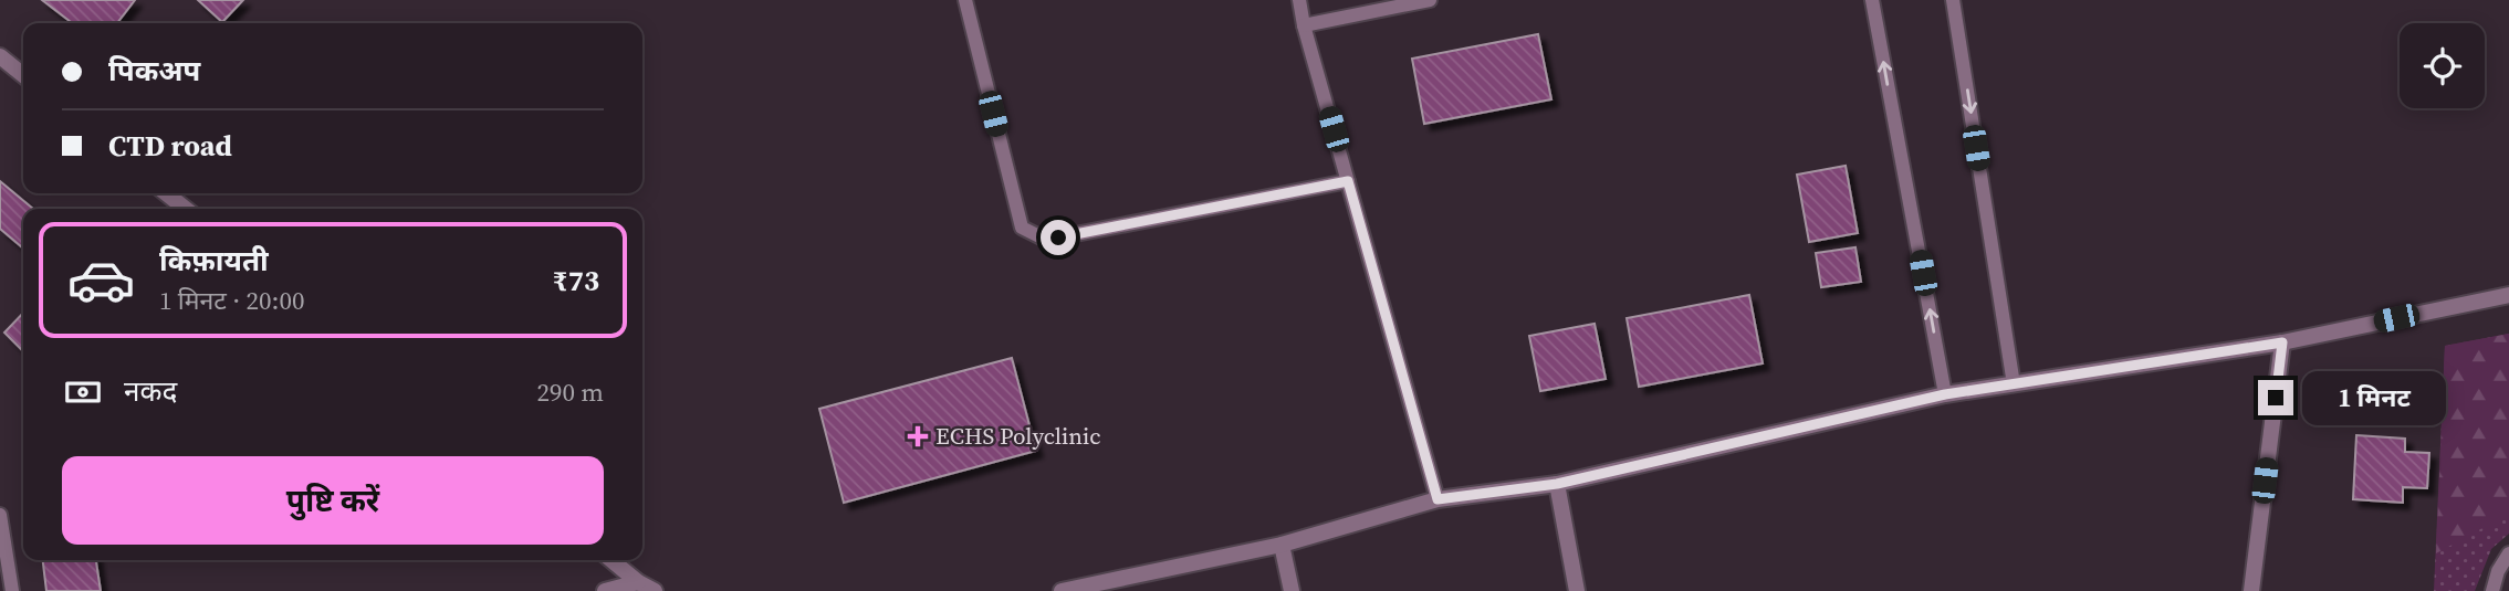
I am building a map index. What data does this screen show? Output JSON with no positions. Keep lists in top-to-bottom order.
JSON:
{
  "places": {
    "health": ["ECHS Polyclinic"]
  },
  "page": {
    "banner": ["पिकअप", "CTD road"],
    "list": [
      {
        "name": "किफ़ायती",
        "note": "1 मिनट · 20:00",
        "value": "₹73"
      }
    ],
    "pay": ["नकद", "290 m"],
    "bubble": "1 मिनट",
    "buttons": "पुष्टि करें"
  }
}
